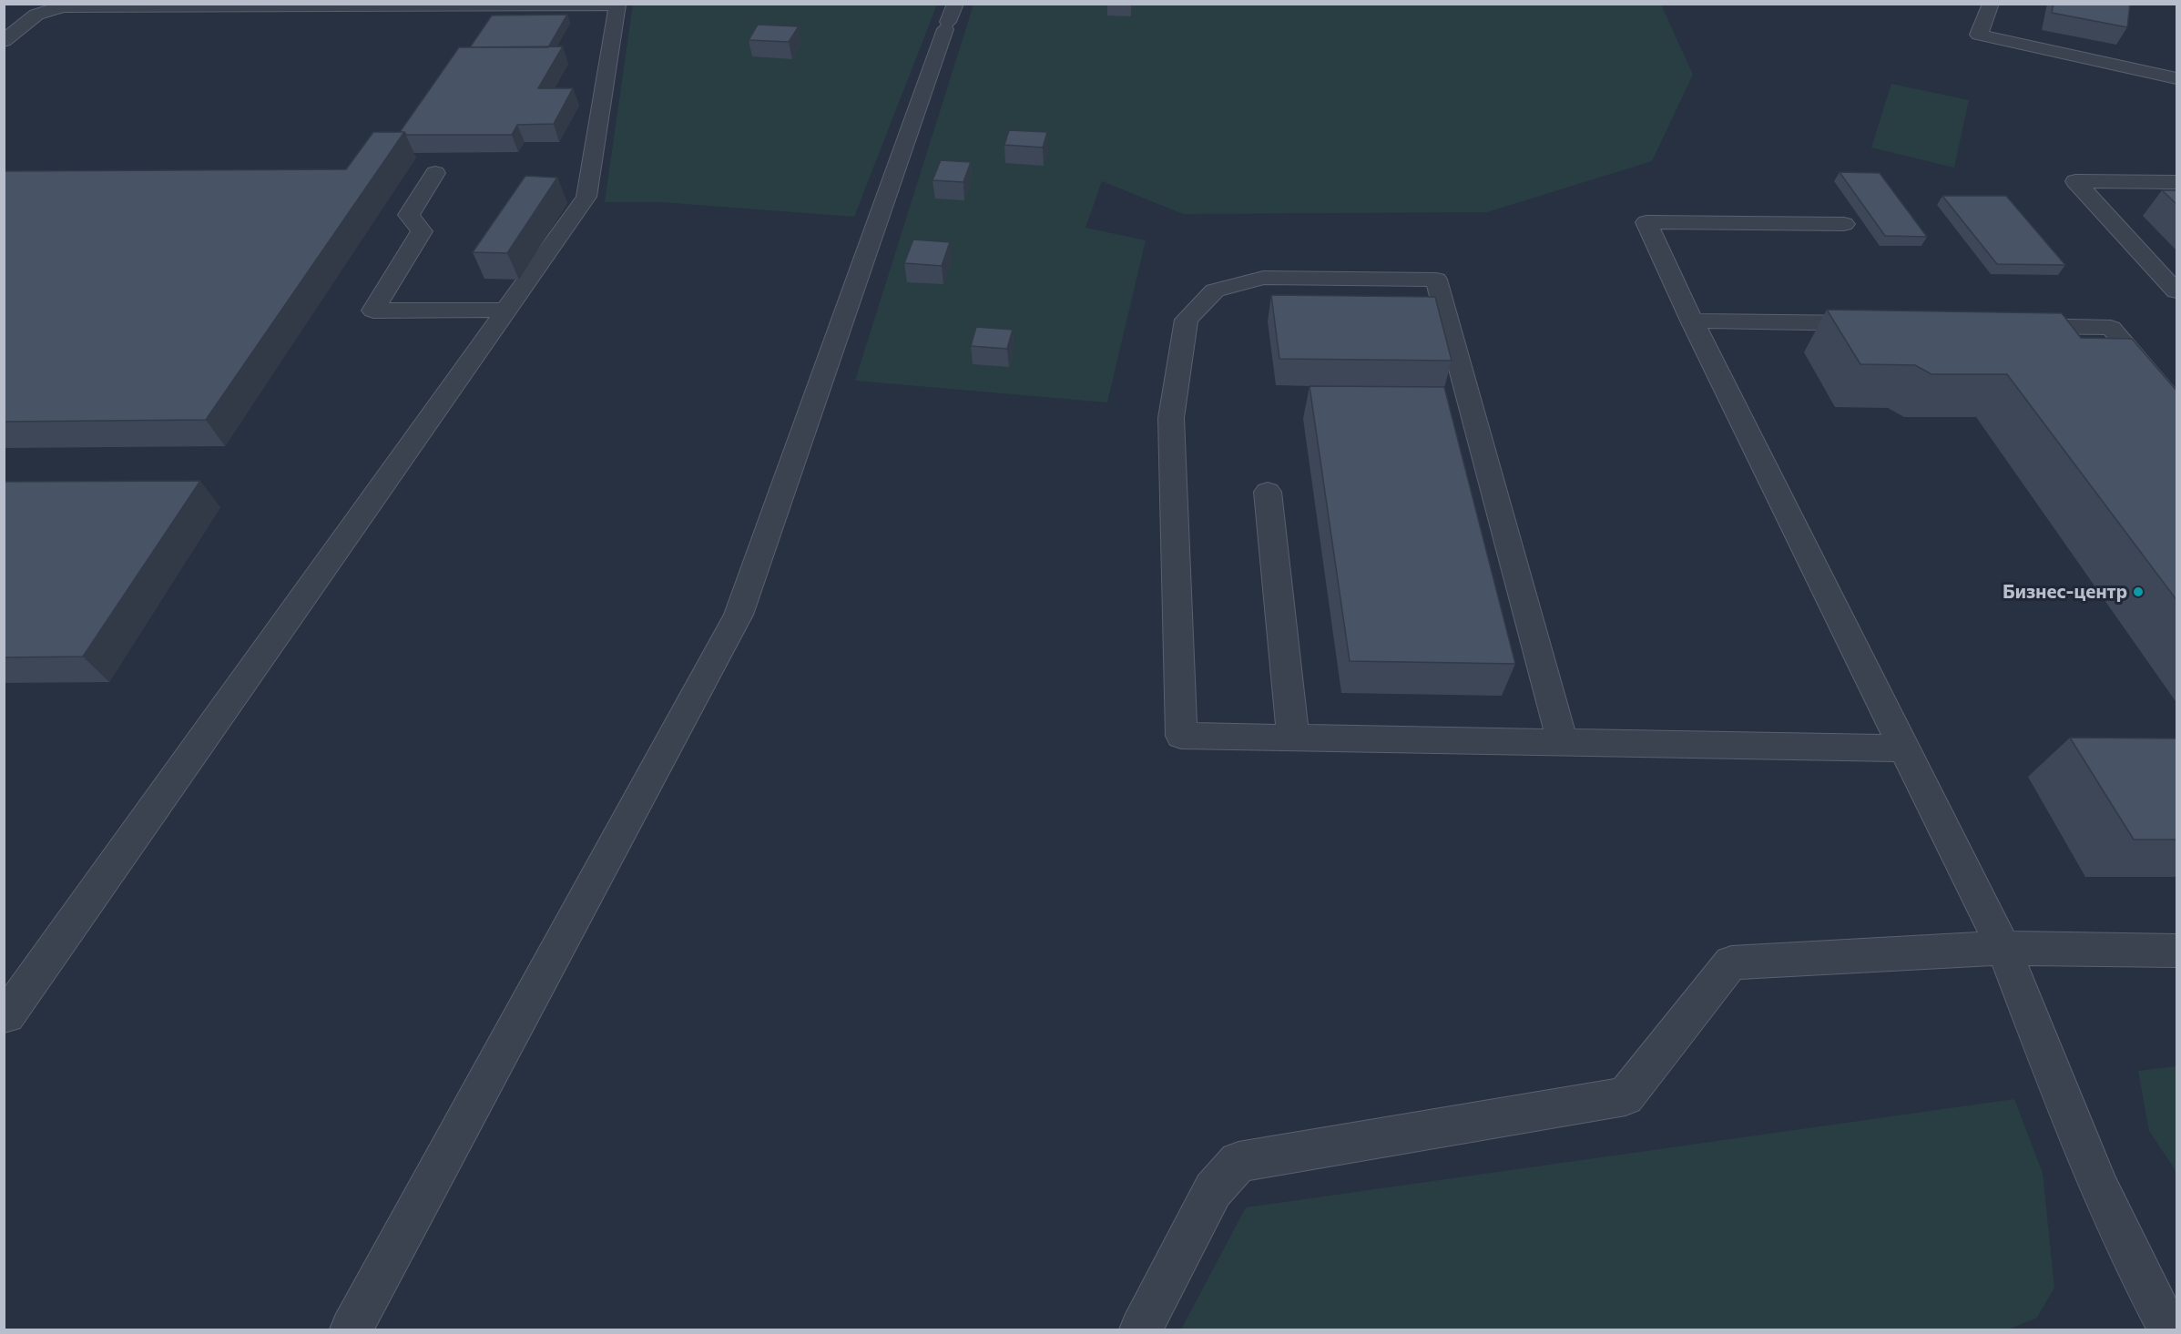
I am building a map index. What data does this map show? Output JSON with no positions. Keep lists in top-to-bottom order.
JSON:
{
  "places": ["Бизнес-центр"]
}
